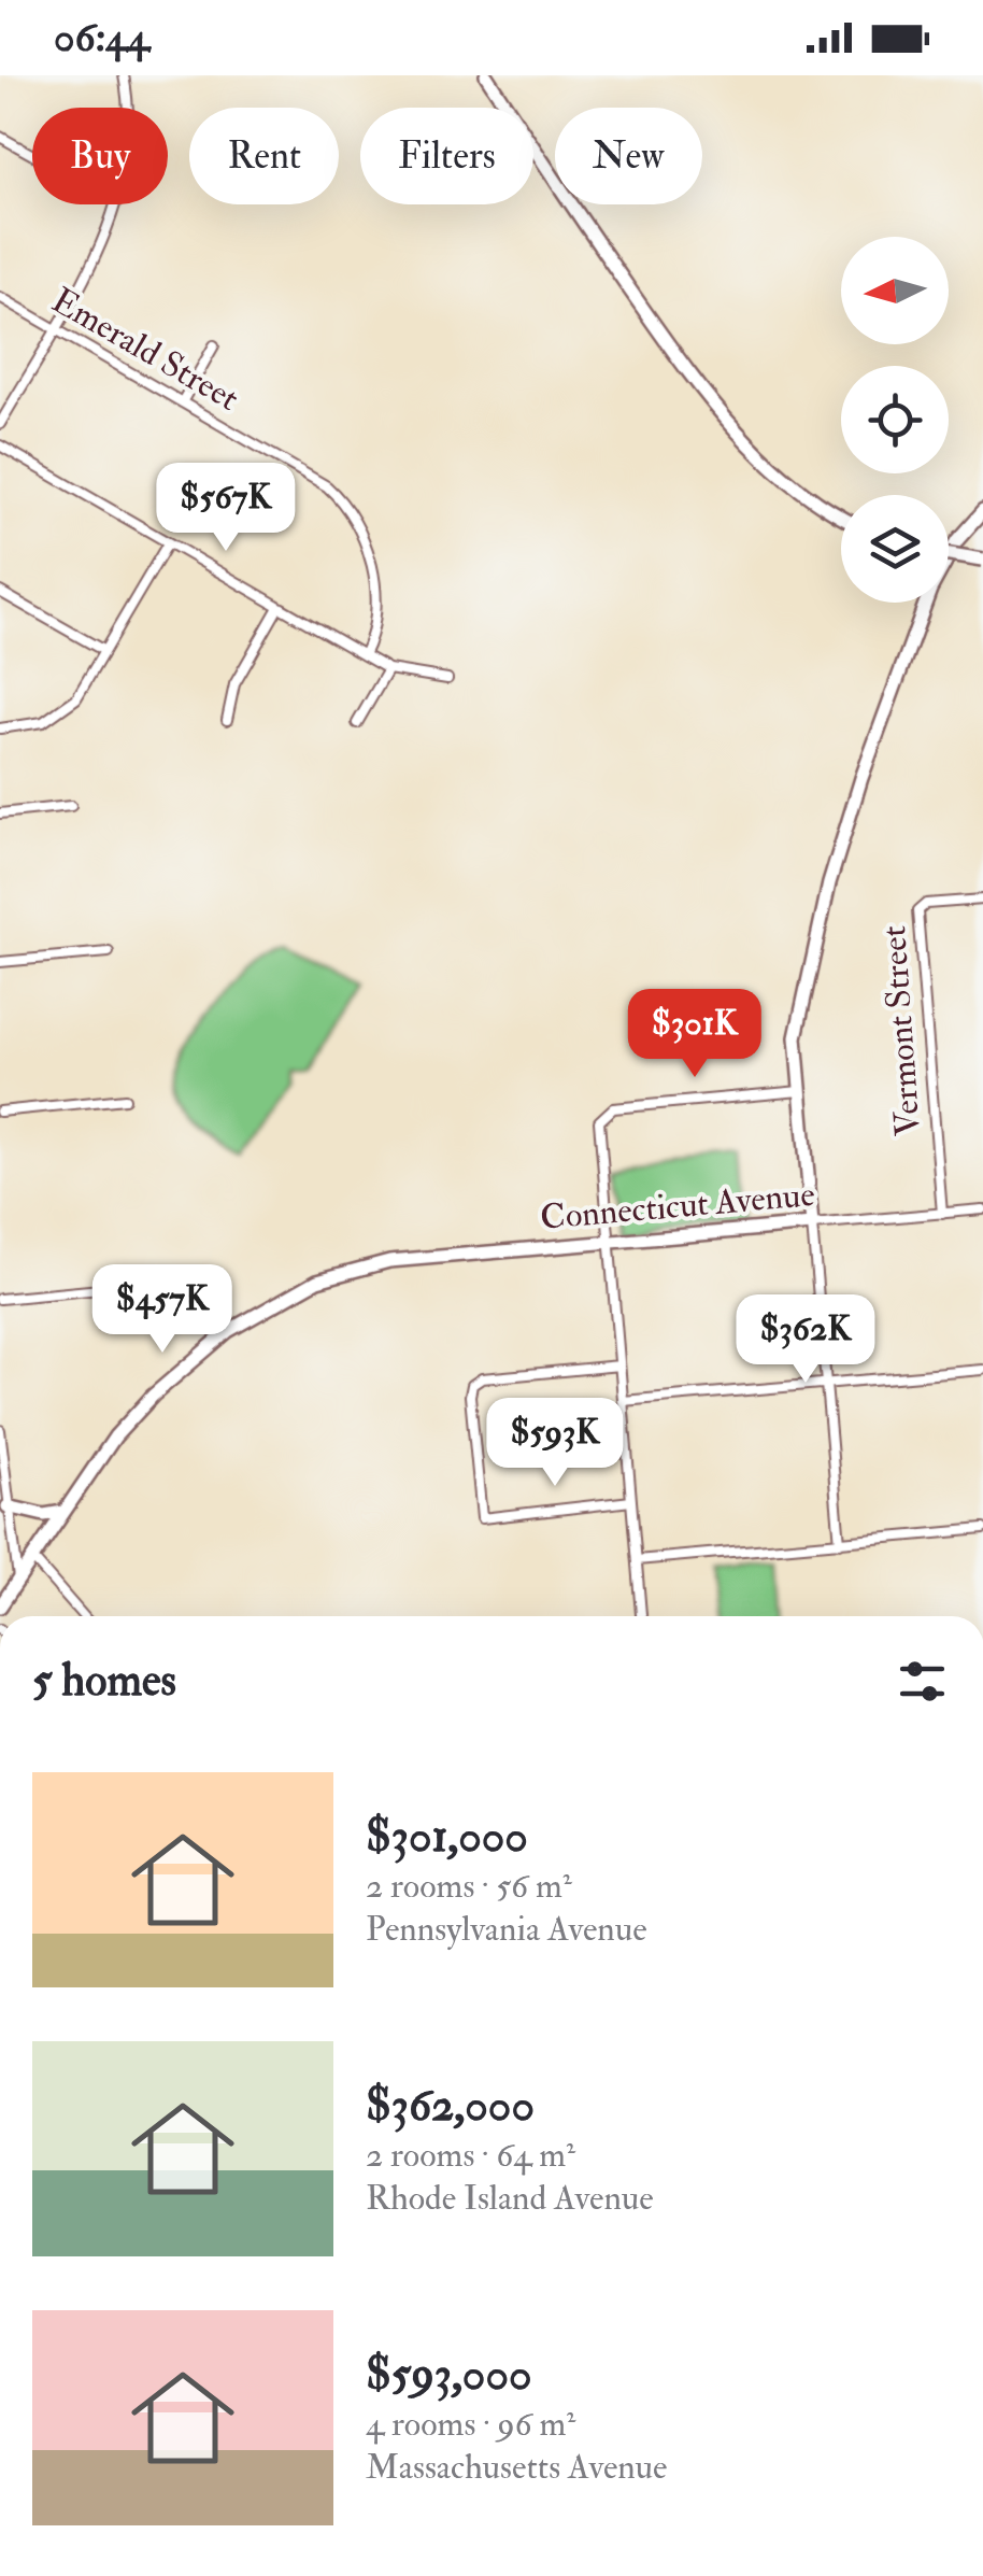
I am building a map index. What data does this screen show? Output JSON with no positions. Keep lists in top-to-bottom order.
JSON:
{
  "streets": {
    "street": ["Emerald Street", "Vermont Street", "Connecticut Avenue"]
  },
  "crossings": [
    ["Vermont Street", "Connecticut Avenue"]
  ],
  "north": "left",
  "page": {
    "status": "06:44",
    "chip": [
      "Buy",
      "Rent",
      "Filters",
      "New"
    ],
    "price": [
      "$567K",
      "$301K",
      "$457K",
      "$362K",
      "$593K"
    ],
    "heading": "5 homes",
    "list": [
      {
        "name": "$301,000",
        "note": "2 rooms · 56 m² · Pennsylvania Avenue"
      },
      {
        "name": "$362,000",
        "note": "2 rooms · 64 m² · Rhode Island Avenue"
      },
      {
        "name": "$593,000",
        "note": "4 rooms · 96 m² · Massachusetts Avenue"
      }
    ]
  }
}
